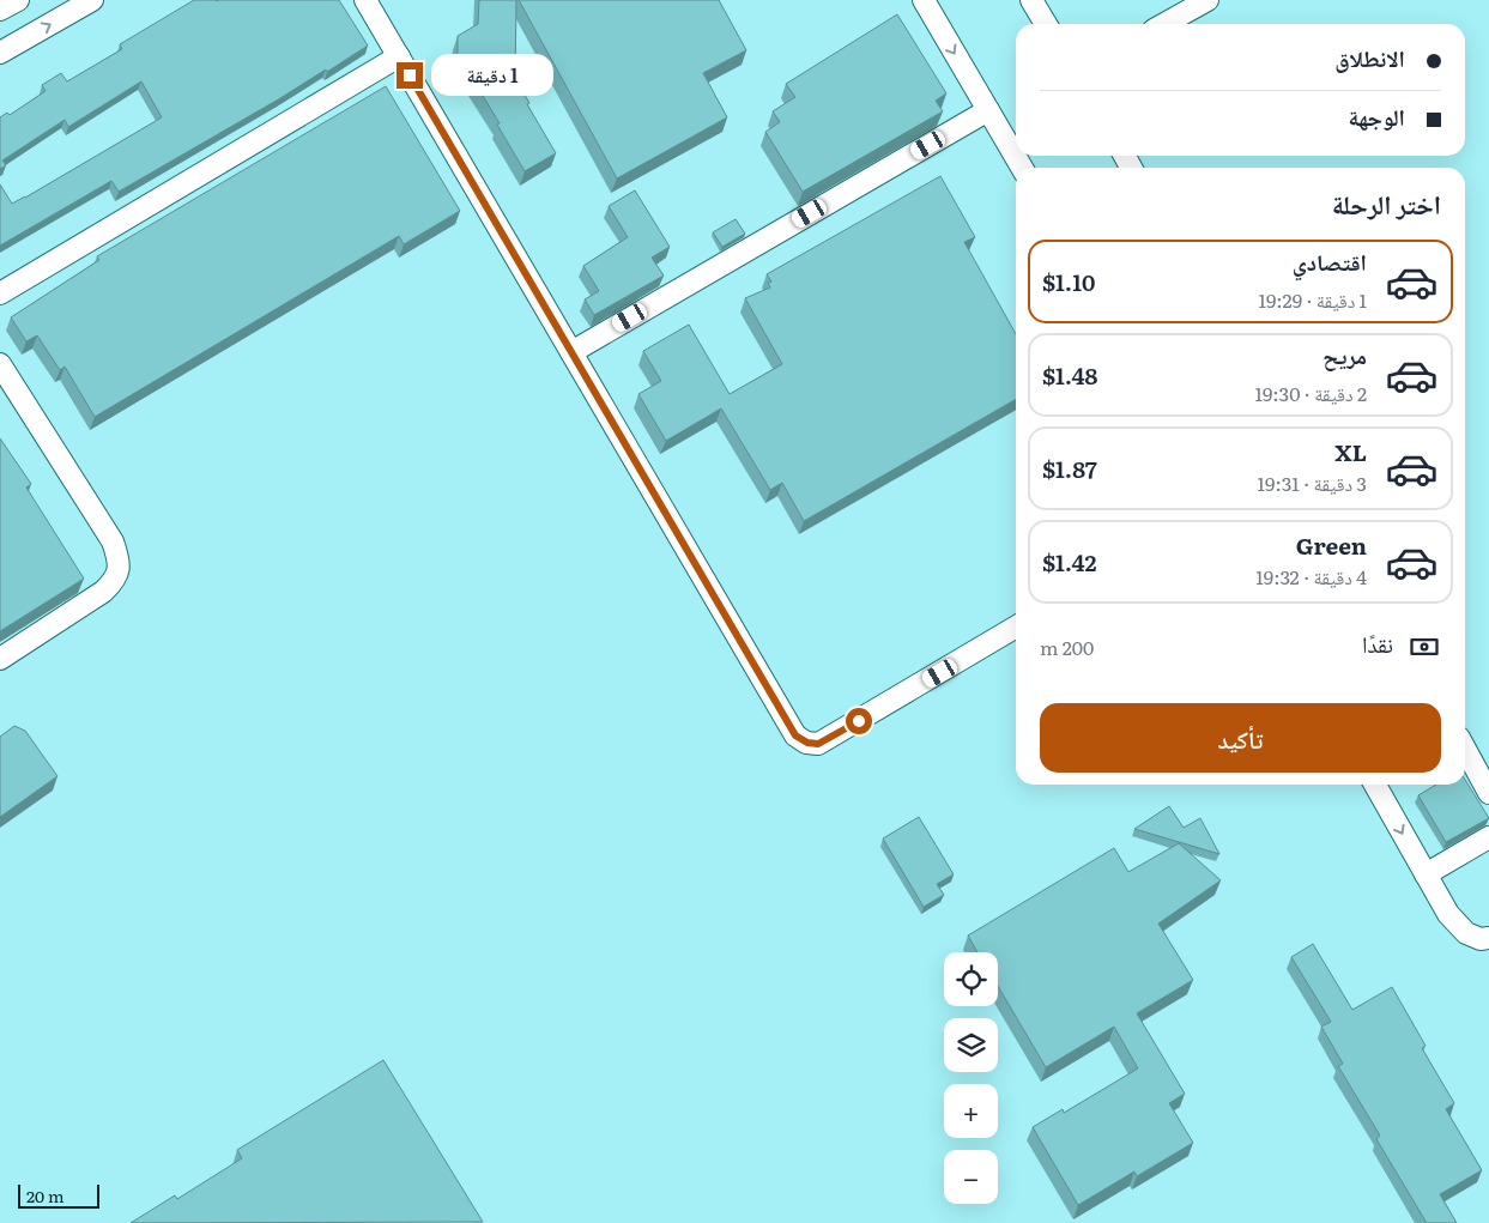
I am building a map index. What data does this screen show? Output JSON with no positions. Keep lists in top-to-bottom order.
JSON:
{
  "scale_bar": "20 m",
  "page": {
    "banner": ["الانطلاق", "الوجهة"],
    "bubble": "1 دقيقة",
    "heading": "اختر الرحلة",
    "list": [
      {
        "name": "اقتصادي",
        "note": "1 دقيقة · 19:29",
        "value": "$1.10"
      },
      {
        "name": "مريح",
        "note": "2 دقيقة · 19:30",
        "value": "$1.48"
      },
      {
        "name": "XL",
        "note": "3 دقيقة · 19:31",
        "value": "$1.87"
      },
      {
        "name": "Green",
        "note": "4 دقيقة · 19:32",
        "value": "$1.42"
      }
    ],
    "pay": ["نقدًا", "200 m"],
    "buttons": "تأكيد",
    "map_buttons": ["+", "−"],
    "scale": "20 m"
  }
}
